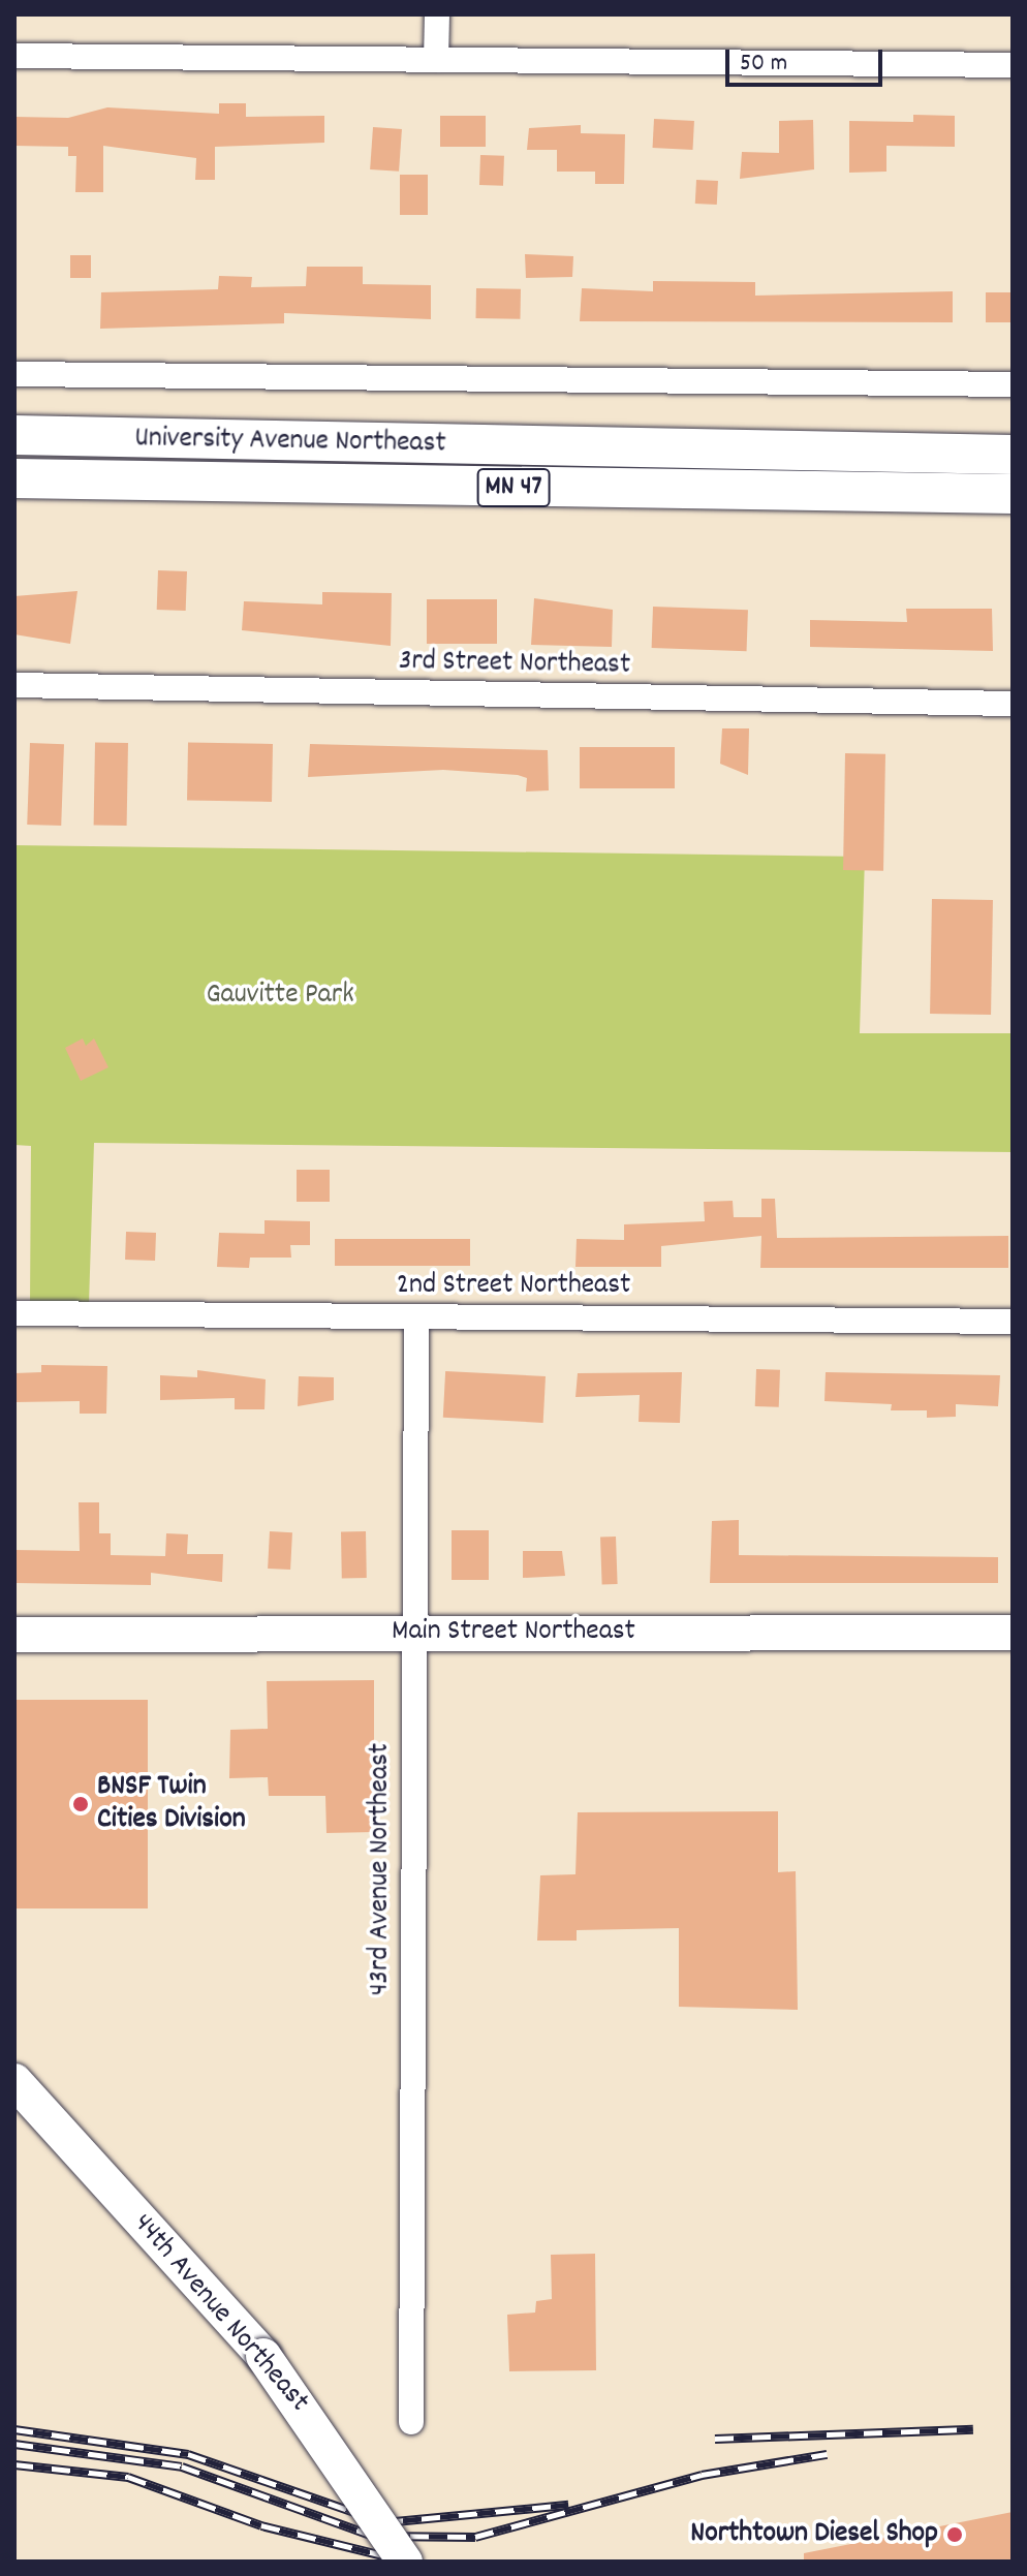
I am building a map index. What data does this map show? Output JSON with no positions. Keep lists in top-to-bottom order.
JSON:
{
  "streets": {
    "main road": ["University Avenue Northeast", "MN 47"],
    "street": [
      "3rd Street Northeast",
      "2nd Street Northeast",
      "Main Street Northeast",
      "43rd Avenue Northeast",
      "44th Avenue Northeast"
    ]
  },
  "crossings": [
    ["2nd Street Northeast", "43rd Avenue Northeast"],
    ["Main Street Northeast", "43rd Avenue Northeast"]
  ],
  "parks": ["Gauvitte Park"],
  "places": ["BNSF Twin Cities Division", "Northtown Diesel Shop"],
  "scale_bar": "50 m"
}
